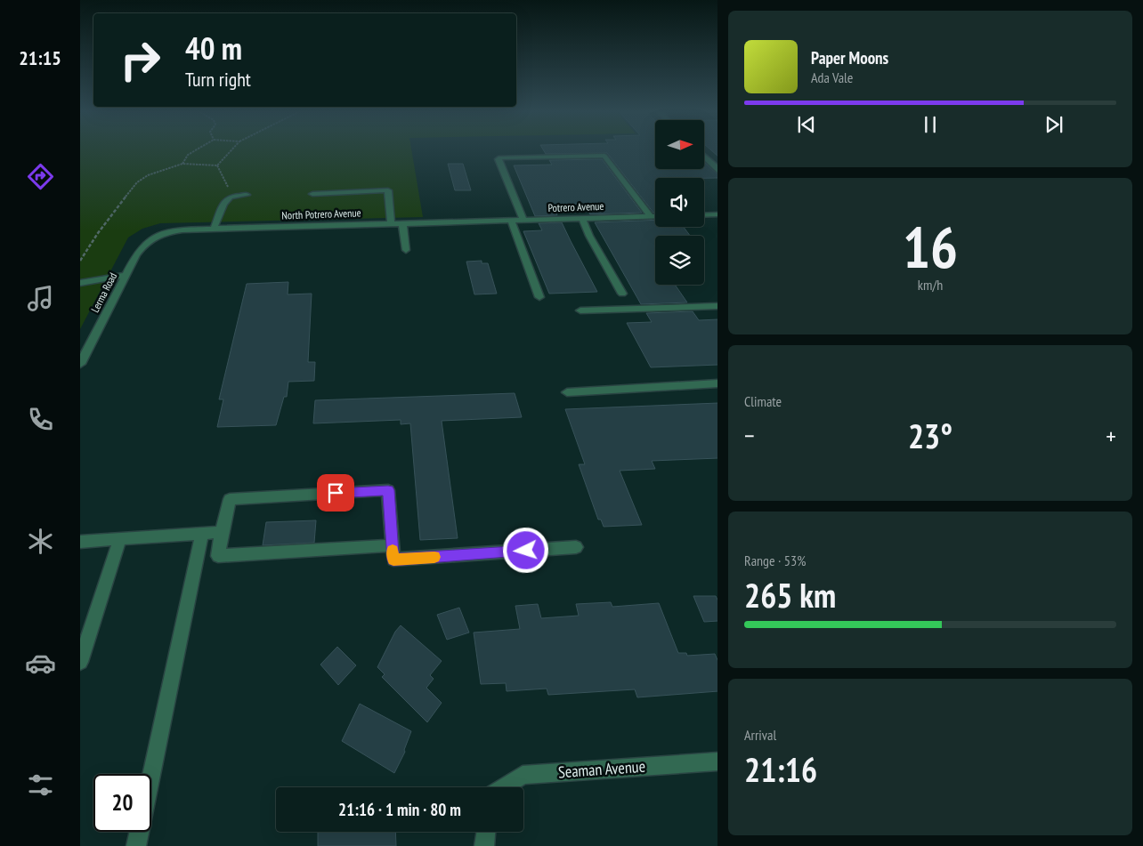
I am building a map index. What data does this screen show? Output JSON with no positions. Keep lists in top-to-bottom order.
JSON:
{
  "streets": {
    "street": [
      "Potrero Avenue",
      "North Potrero Avenue",
      "Lerma Road",
      "Seaman Avenue"
    ]
  },
  "crossings": [
    ["Potrero Avenue", "North Potrero Avenue"],
    ["North Potrero Avenue", "Lerma Road"]
  ],
  "north": "right",
  "page": {
    "tabs": "21:15",
    "turn": ["40 m", "Turn right"],
    "song": ["Paper Moons", "Ada Vale"],
    "tile": [
      ["16", "km/h"],
      "Climate",
      ["Range · 53%", "265 km"],
      ["Arrival", "21:16"]
    ],
    "heat": ["−", "23°", "+"],
    "limit": "20",
    "trip": "21:16 · 1 min · 80 m"
  }
}
